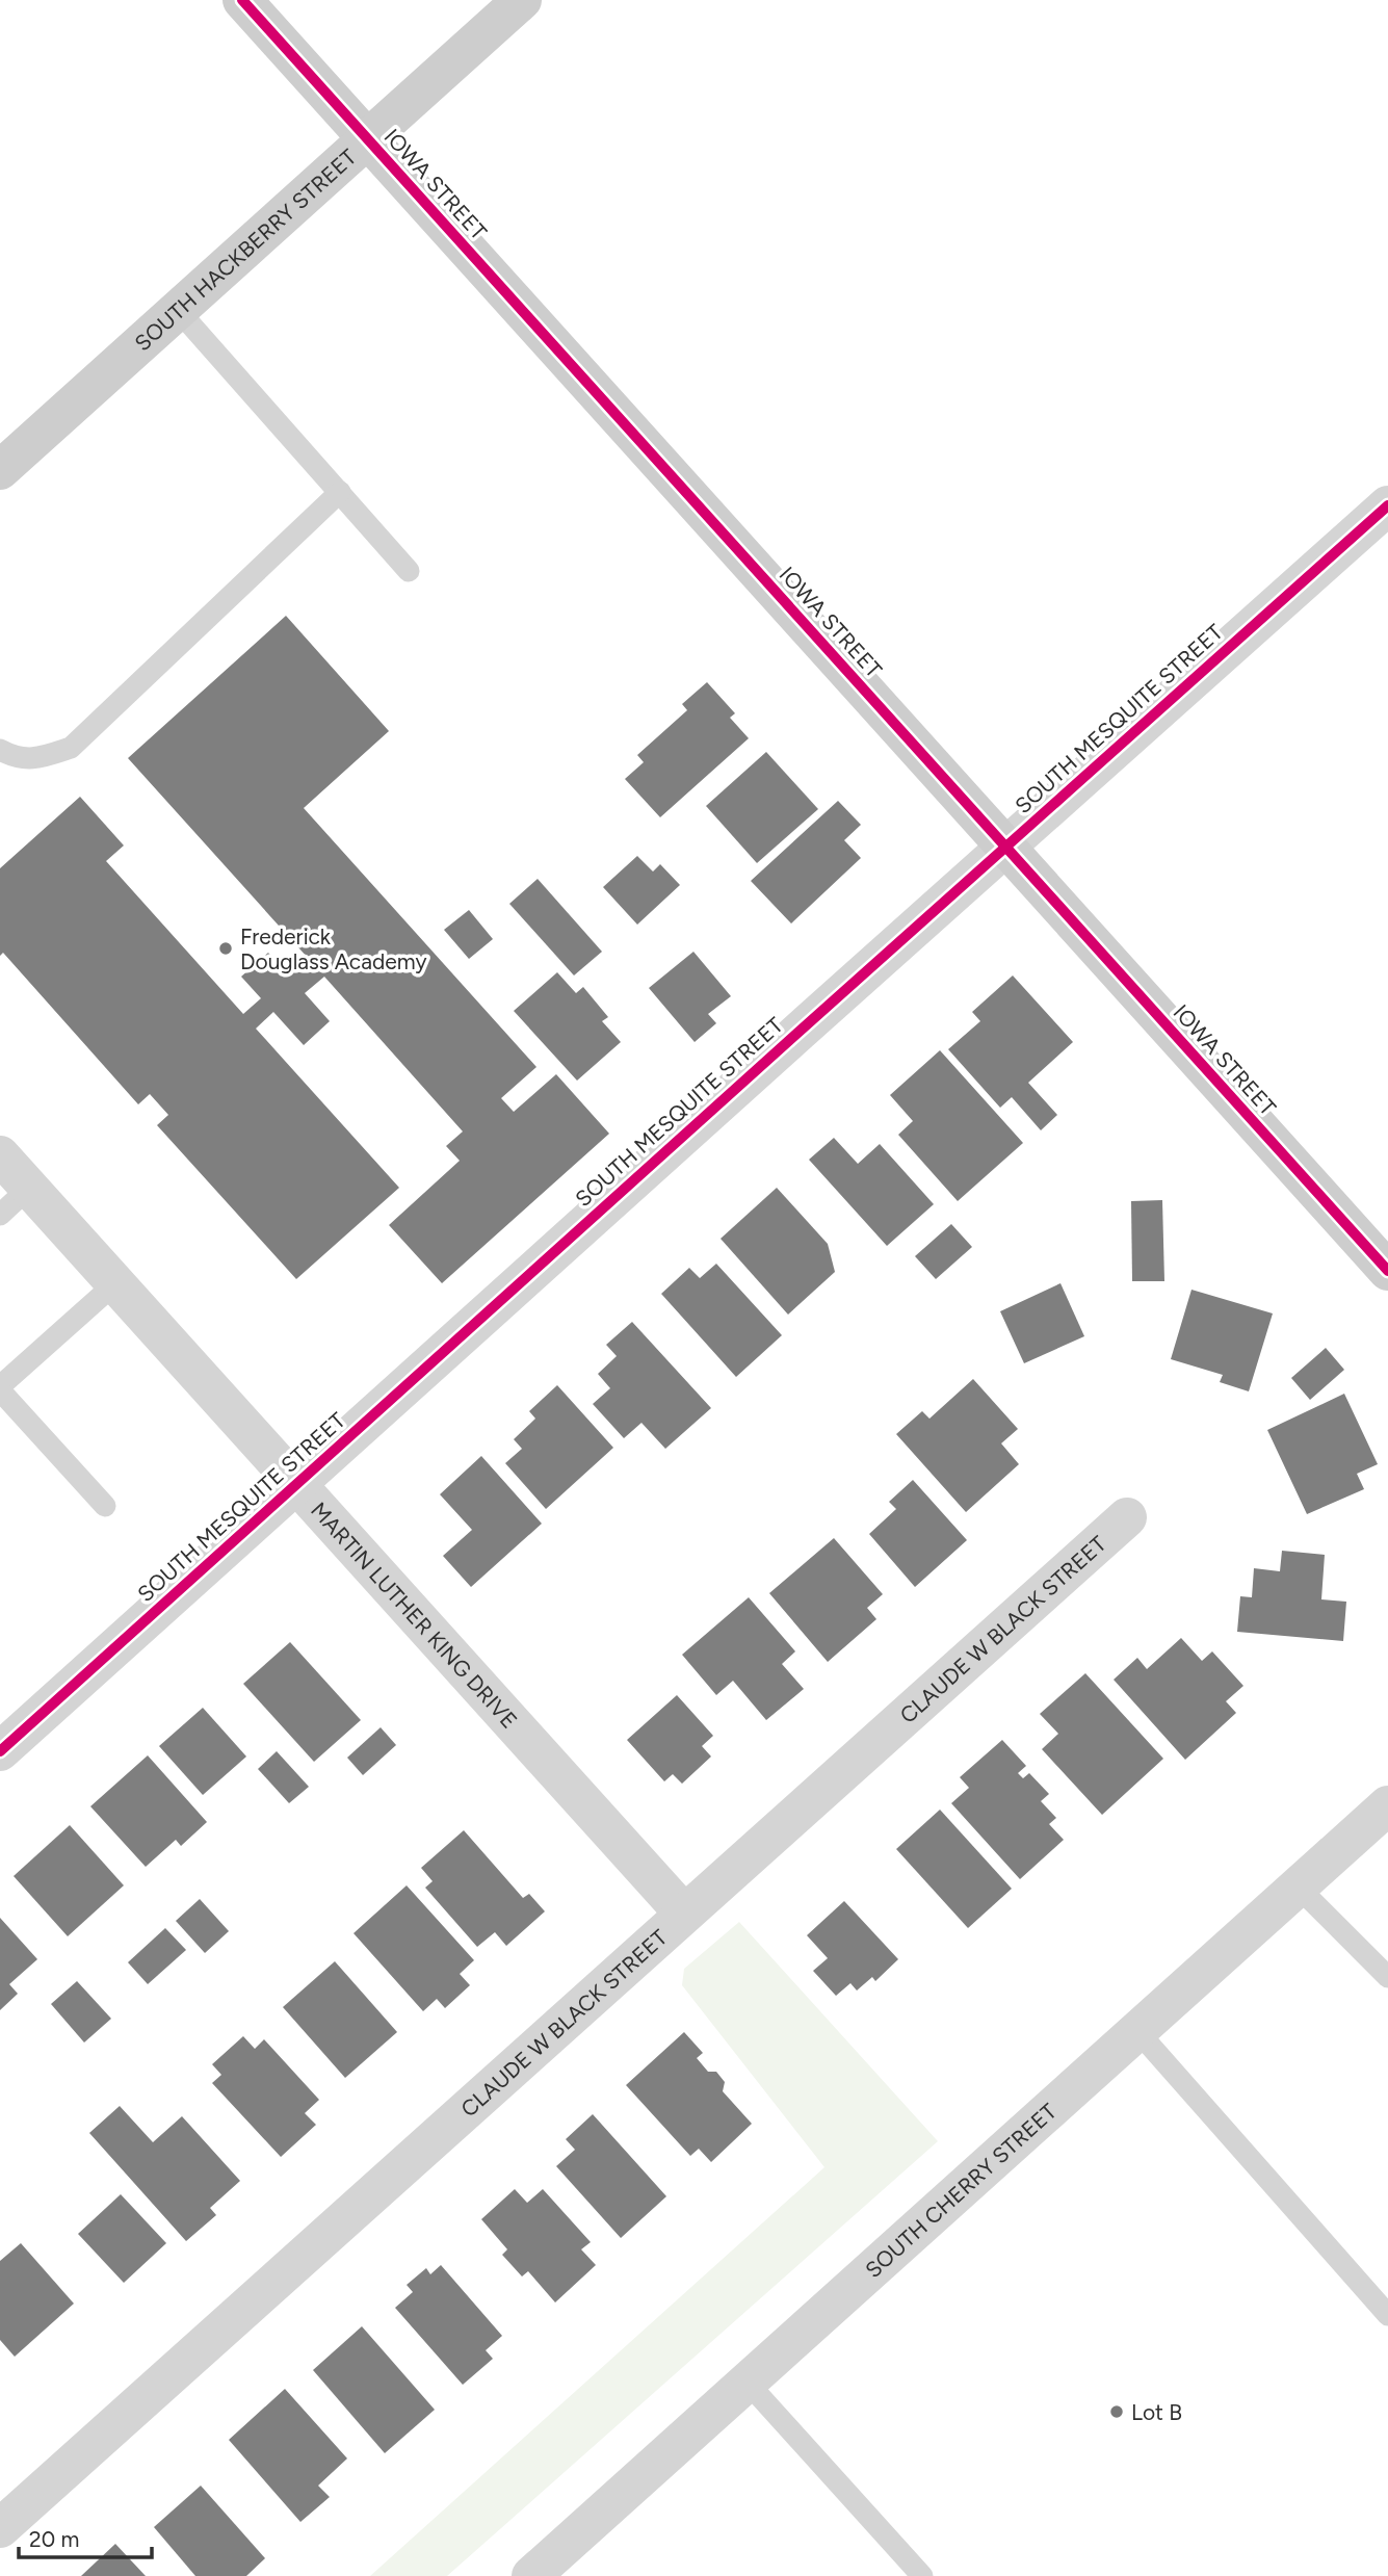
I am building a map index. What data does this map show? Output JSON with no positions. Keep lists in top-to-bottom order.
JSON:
{
  "streets": {
    "main road": ["IOWA STREET", "SOUTH HACKBERRY STREET"],
    "street": [
      "SOUTH MESQUITE STREET",
      "MARTIN LUTHER KING DRIVE",
      "CLAUDE W BLACK STREET",
      "SOUTH CHERRY STREET"
    ]
  },
  "crossings": [
    ["IOWA STREET", "SOUTH HACKBERRY STREET"],
    ["IOWA STREET", "SOUTH MESQUITE STREET"],
    ["SOUTH MESQUITE STREET", "MARTIN LUTHER KING DRIVE"],
    ["MARTIN LUTHER KING DRIVE", "CLAUDE W BLACK STREET"]
  ],
  "places": ["Frederick Douglass Academy", "Lot B"],
  "scale_bar": "20 m"
}
